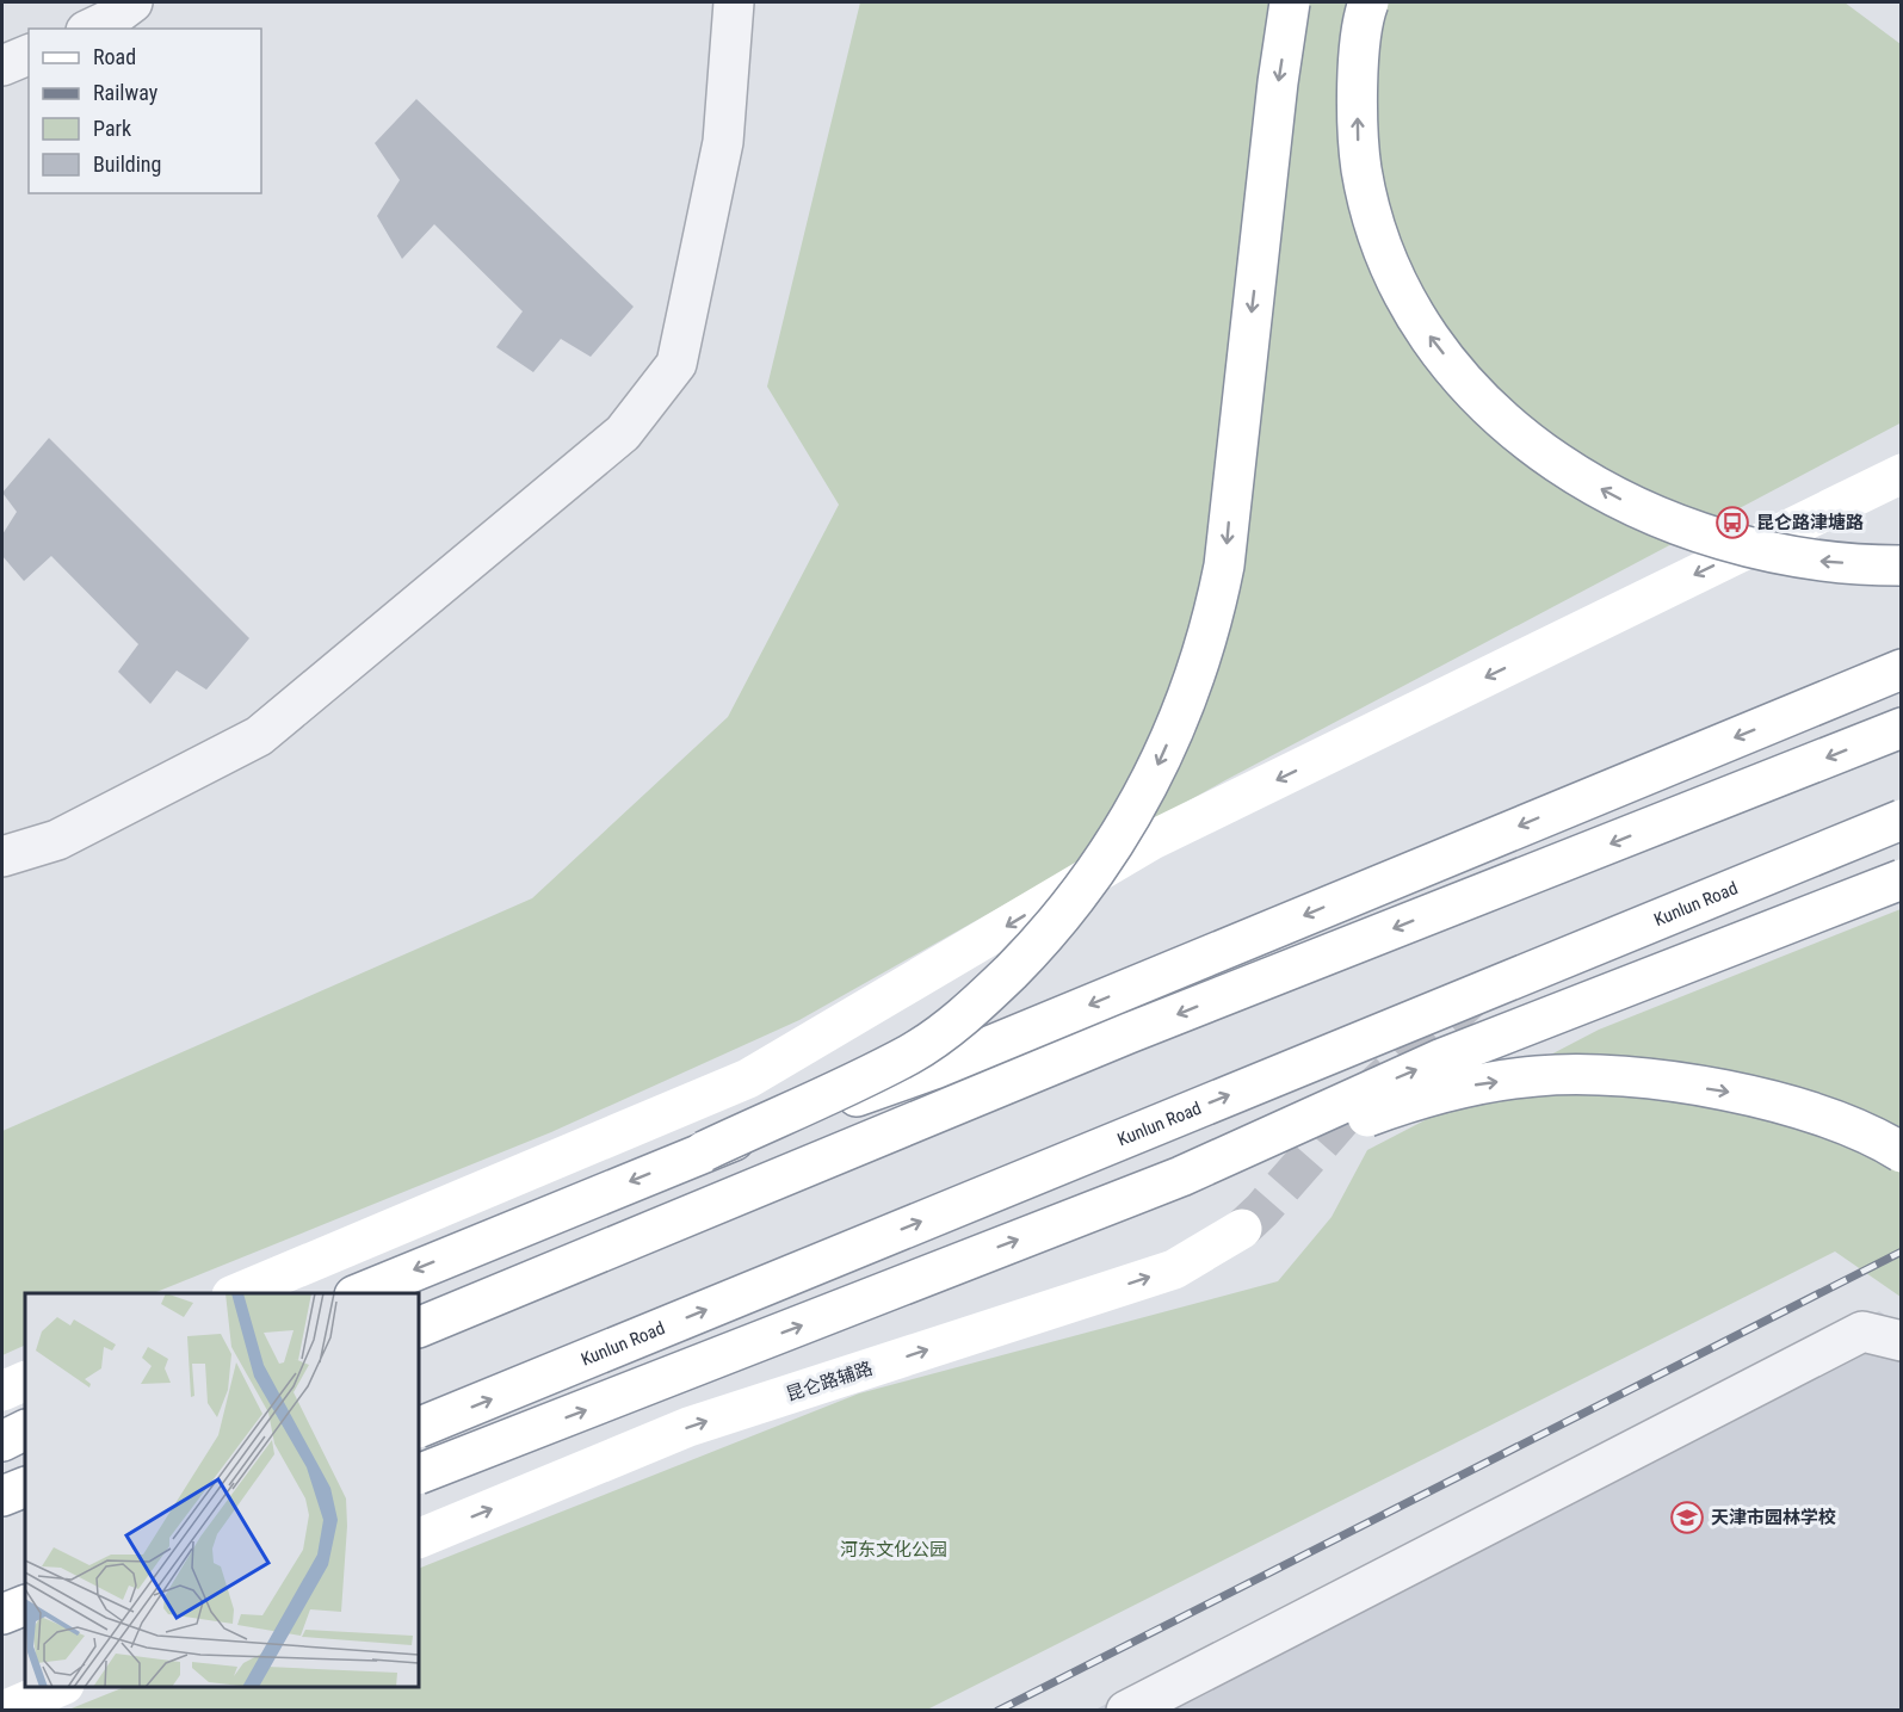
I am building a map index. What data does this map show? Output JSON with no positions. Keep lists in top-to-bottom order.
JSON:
{
  "streets": {
    "main road": ["Kunlun Road", "昆仑路辅路"]
  },
  "parks": ["河东文化公园"],
  "places": {
    "bus stop": ["昆仑路津塘路"],
    "school or university": ["天津市园林学校"]
  },
  "legend": [
    "Road",
    "Railway",
    "Park",
    "Building"
  ]
}
